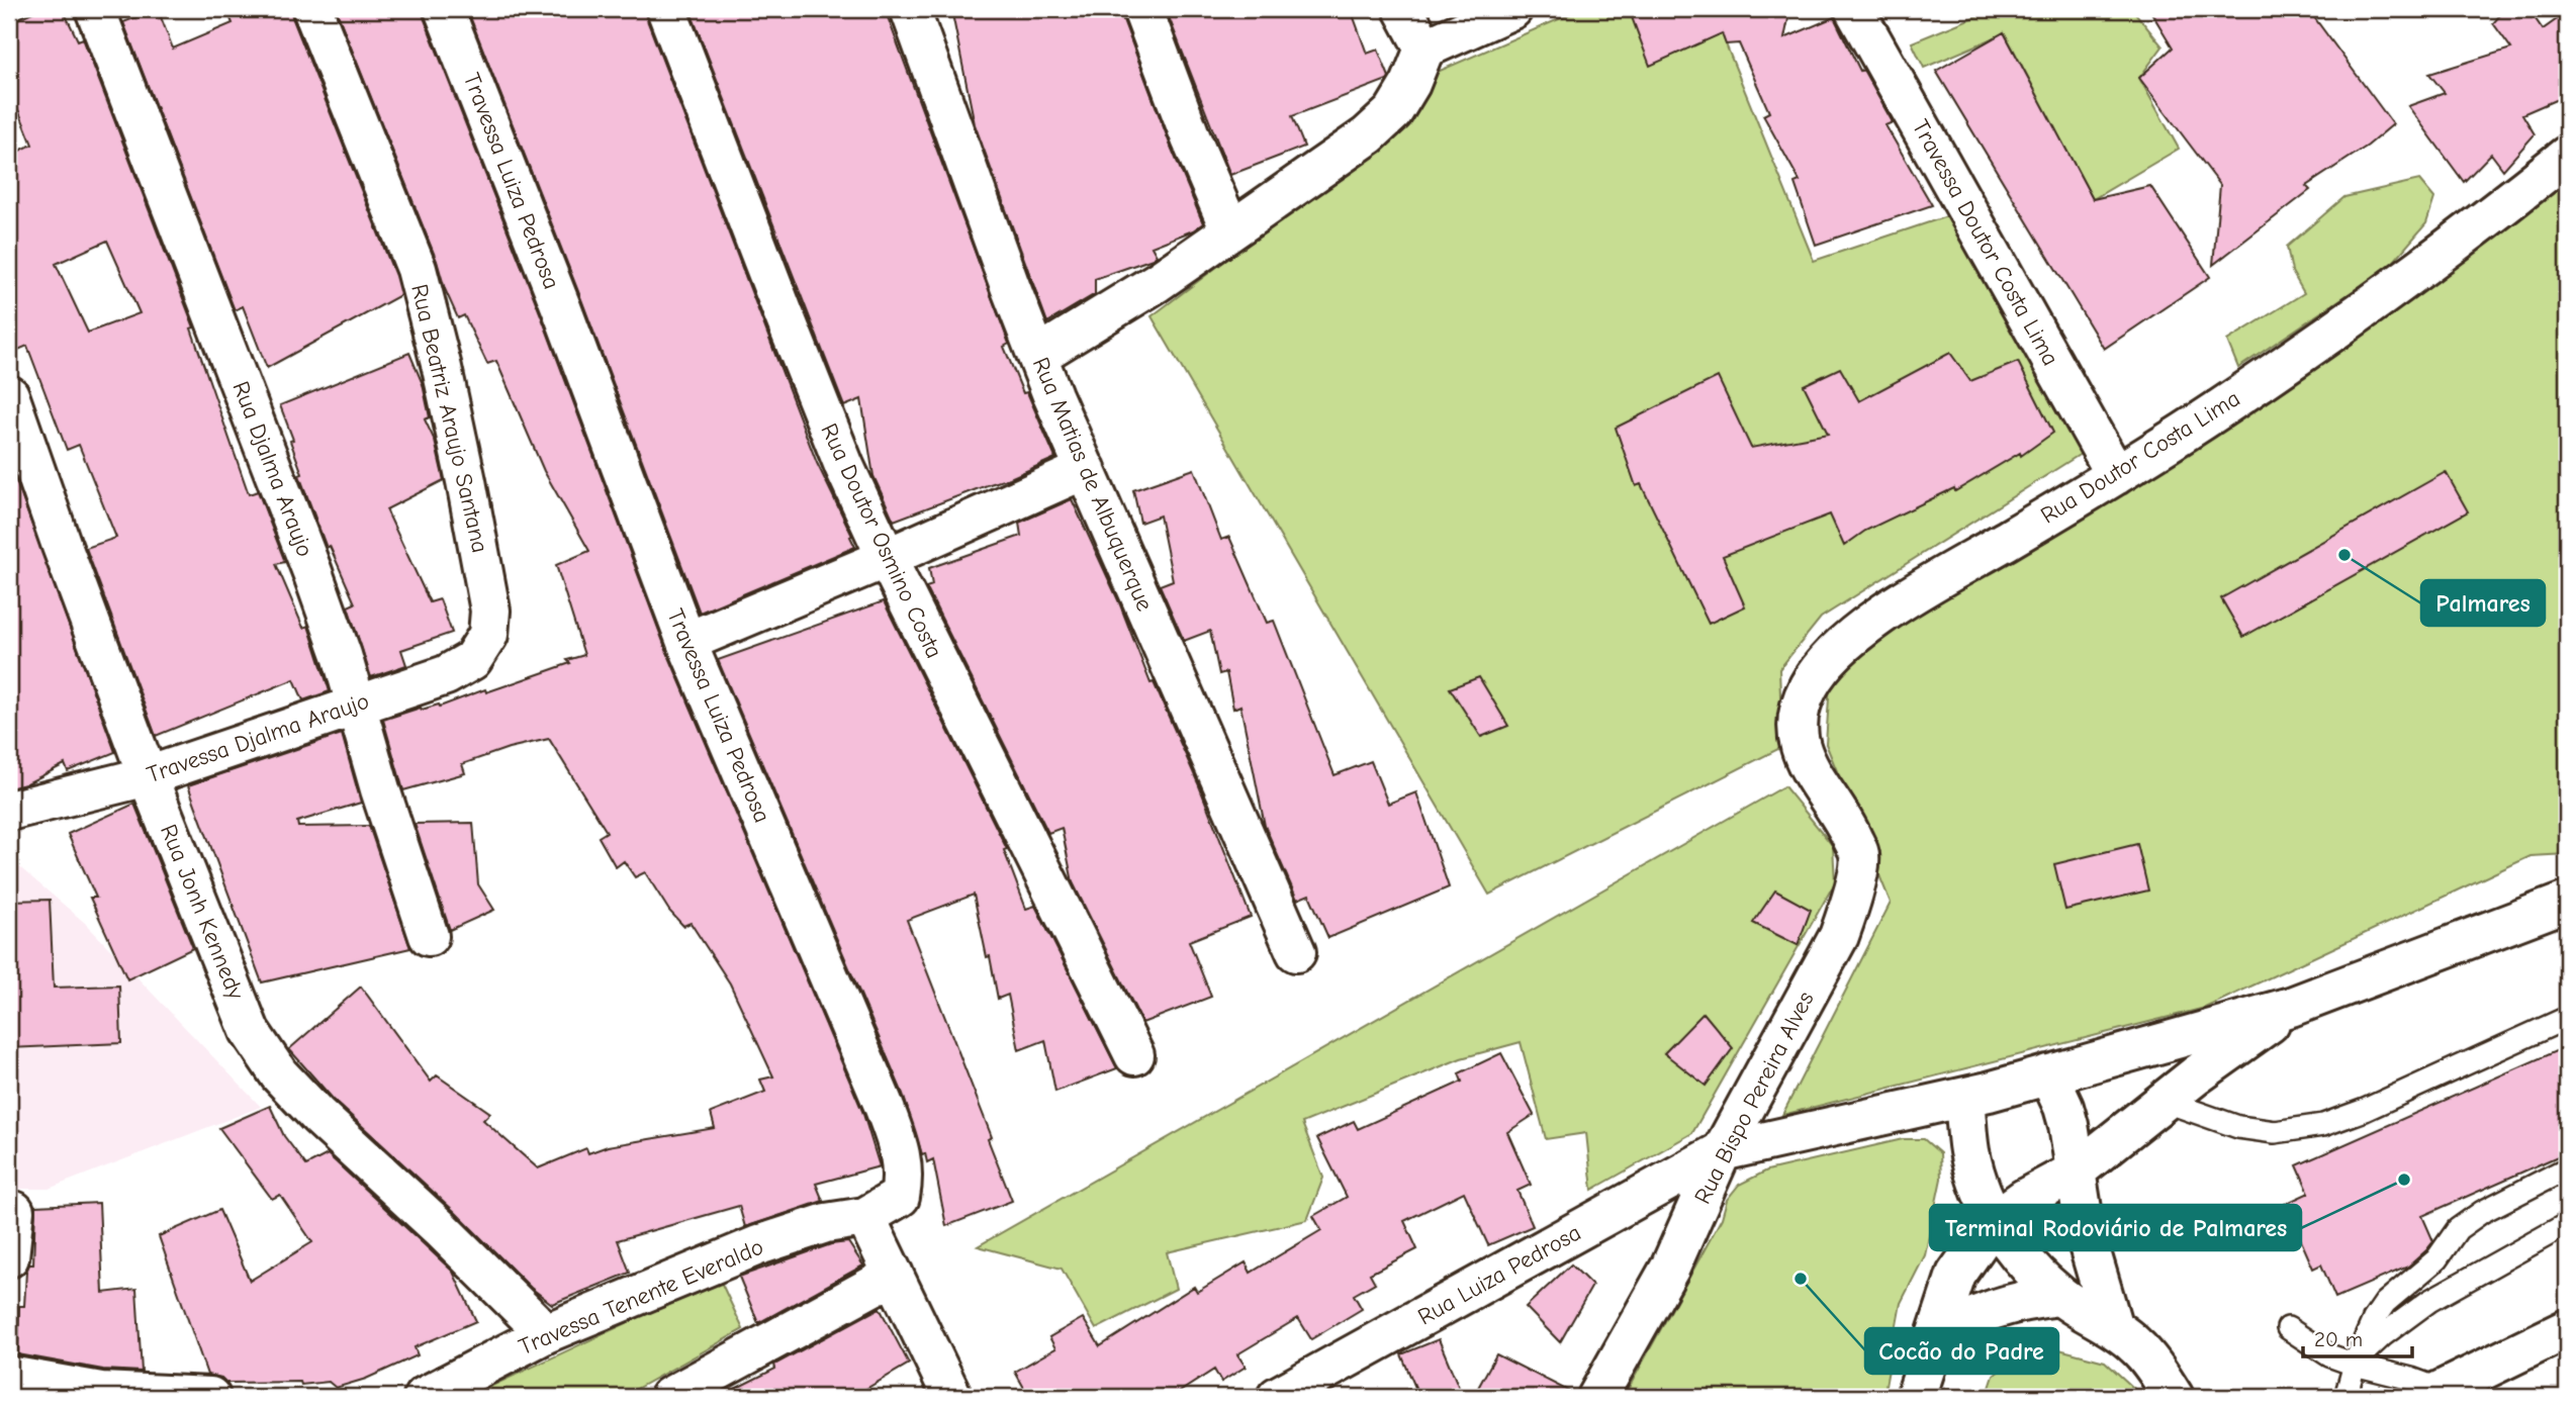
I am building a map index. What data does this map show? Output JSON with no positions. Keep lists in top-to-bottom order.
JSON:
{
  "streets": {
    "street": [
      "Travessa Luiza Pedrosa",
      "Travessa Doutor Costa Lima",
      "Rua Beatriz Araujo Santana",
      "Rua Doutor Costa Lima",
      "Rua Djalma Araujo",
      "Rua Matias de Albuquerque",
      "Rua Doutor Osmino Costa",
      "Travessa Djalma Araujo",
      "Rua Jonh Kennedy",
      "Rua Bispo Pereira Alves",
      "Rua Luiza Pedrosa",
      "Travessa Tenente Everaldo"
    ]
  },
  "crossings": [
    ["Travessa Luiza Pedrosa", "Travessa Tenente Everaldo"],
    ["Travessa Doutor Costa Lima", "Rua Doutor Costa Lima"],
    ["Rua Beatriz Araujo Santana", "Travessa Djalma Araujo"],
    ["Rua Doutor Costa Lima", "Rua Bispo Pereira Alves"],
    ["Rua Djalma Araujo", "Travessa Djalma Araujo"],
    ["Travessa Djalma Araujo", "Rua Jonh Kennedy"],
    ["Rua Jonh Kennedy", "Travessa Tenente Everaldo"],
    ["Rua Bispo Pereira Alves", "Rua Luiza Pedrosa"]
  ],
  "places": ["Palmares", "Terminal Rodoviário de Palmares", "Cocão do Padre"],
  "scale_bar": "20 m"
}
